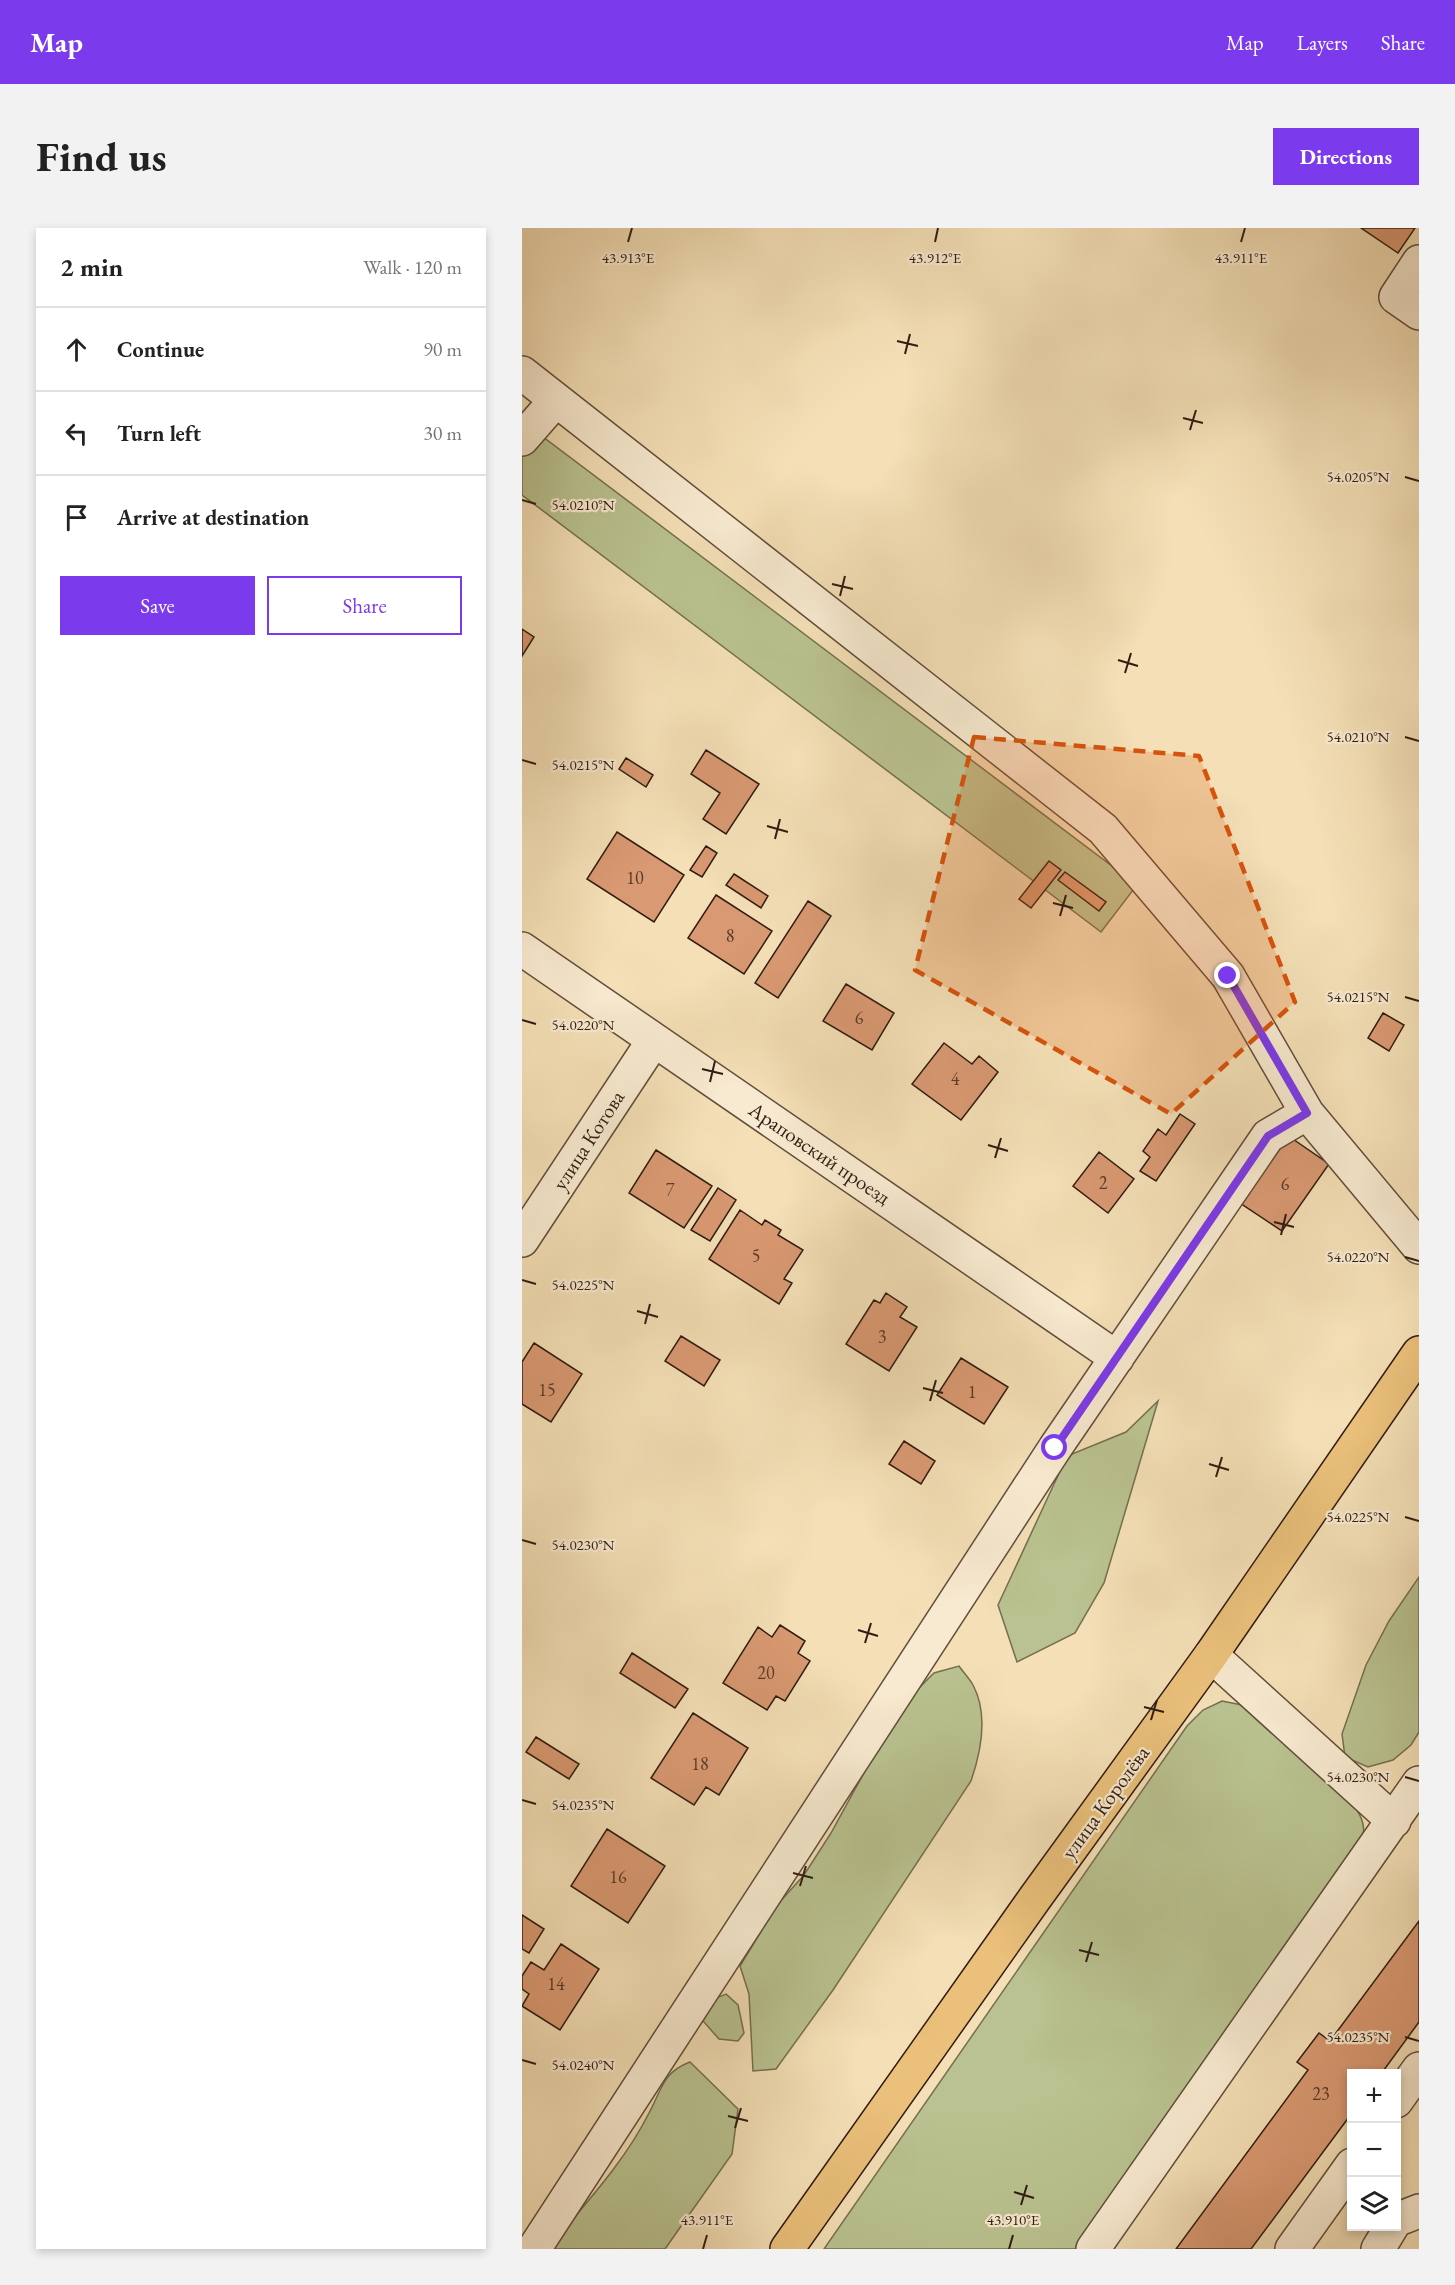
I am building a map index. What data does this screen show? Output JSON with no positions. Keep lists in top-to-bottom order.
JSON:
{
  "streets": {
    "main road": ["улица Королёва"],
    "street": ["улица Котова", "Араповский проезд"]
  },
  "crossings": [
    ["улица Котова", "Араповский проезд"]
  ],
  "house_numbers": [
    "10",
    "8",
    "6",
    "4",
    "2",
    "6",
    "7",
    "5",
    "3",
    "15",
    "1",
    "20",
    "18",
    "16",
    "14",
    "23"
  ],
  "page": {
    "header": "Map",
    "nav": ["Map", "Layers", "Share"],
    "buttons": [
      "Directions",
      ["Save", "Share"]
    ],
    "title": "Find us",
    "heading": ["2 min", "Walk · 120 m"],
    "list": [
      ["Continue", "90 m"],
      ["Turn left", "30 m"],
      "Arrive at destination"
    ],
    "map_buttons": ["+", "−"]
  },
  "coordinates": [
    "43.913°E",
    "43.912°E",
    "43.911°E",
    "54.0205°N",
    "54.0210°N",
    "54.0215°N",
    "54.0220°N",
    "54.0225°N",
    "54.0230°N",
    "54.0235°N",
    "54.0240°N",
    "43.910°E"
  ]
}
